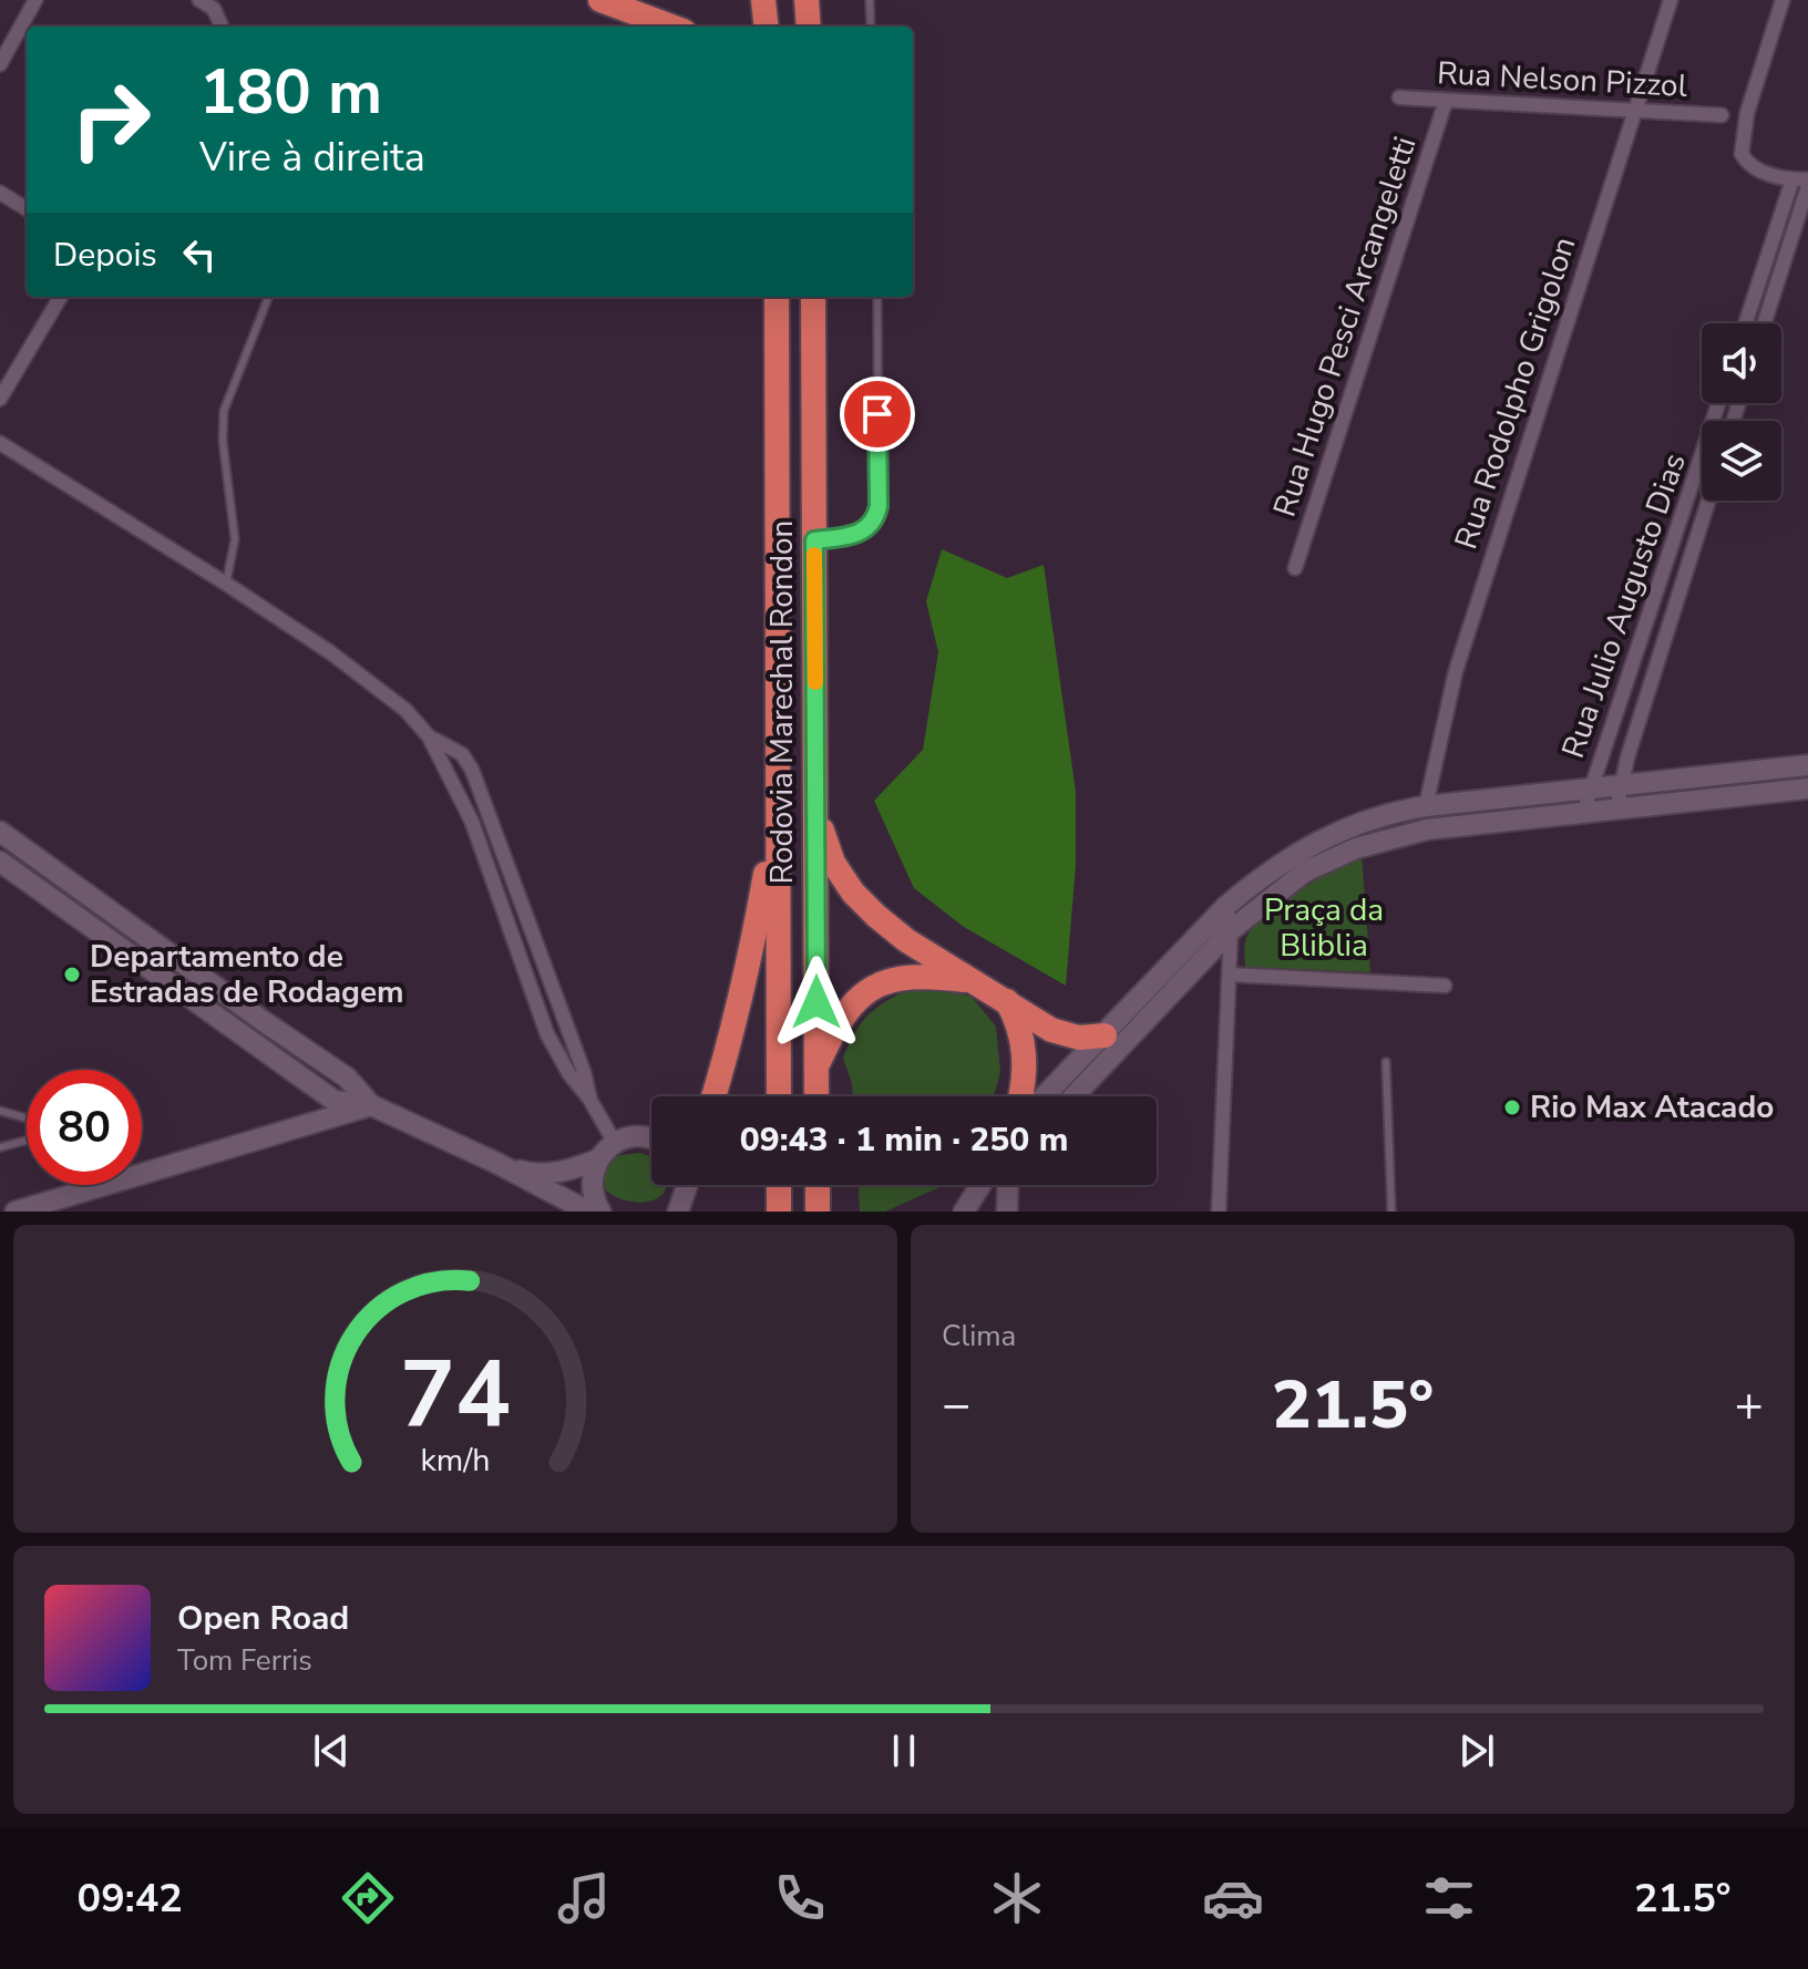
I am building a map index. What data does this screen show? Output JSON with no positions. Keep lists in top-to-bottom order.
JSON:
{
  "streets": {
    "highway": ["Rodovia Marechal Rondon"],
    "street": [
      "Rua Nelson Pizzol",
      "Rua Hugo Pesci Arcangeletti",
      "Rua Rodolpho Grigolon",
      "Rua Julio Augusto Dias"
    ]
  },
  "crossings": [
    ["Rua Nelson Pizzol", "Rua Hugo Pesci Arcangeletti"],
    ["Rua Nelson Pizzol", "Rua Rodolpho Grigolon"]
  ],
  "parks": ["Praça da Bliblia"],
  "places": ["Departamento de Estradas de Rodagem", "Rio Max Atacado"],
  "page": {
    "turn": ["180 m", "Vire à direita"],
    "then": "Depois",
    "limit": "80",
    "trip": "09:43 · 1 min · 250 m",
    "tile": "Clima",
    "heat": ["−", "21.5°", "+"],
    "song": ["Open Road", "Tom Ferris"],
    "tabs": ["09:42", "21.5°"],
    "gauge": ["74", "km/h"]
  }
}
